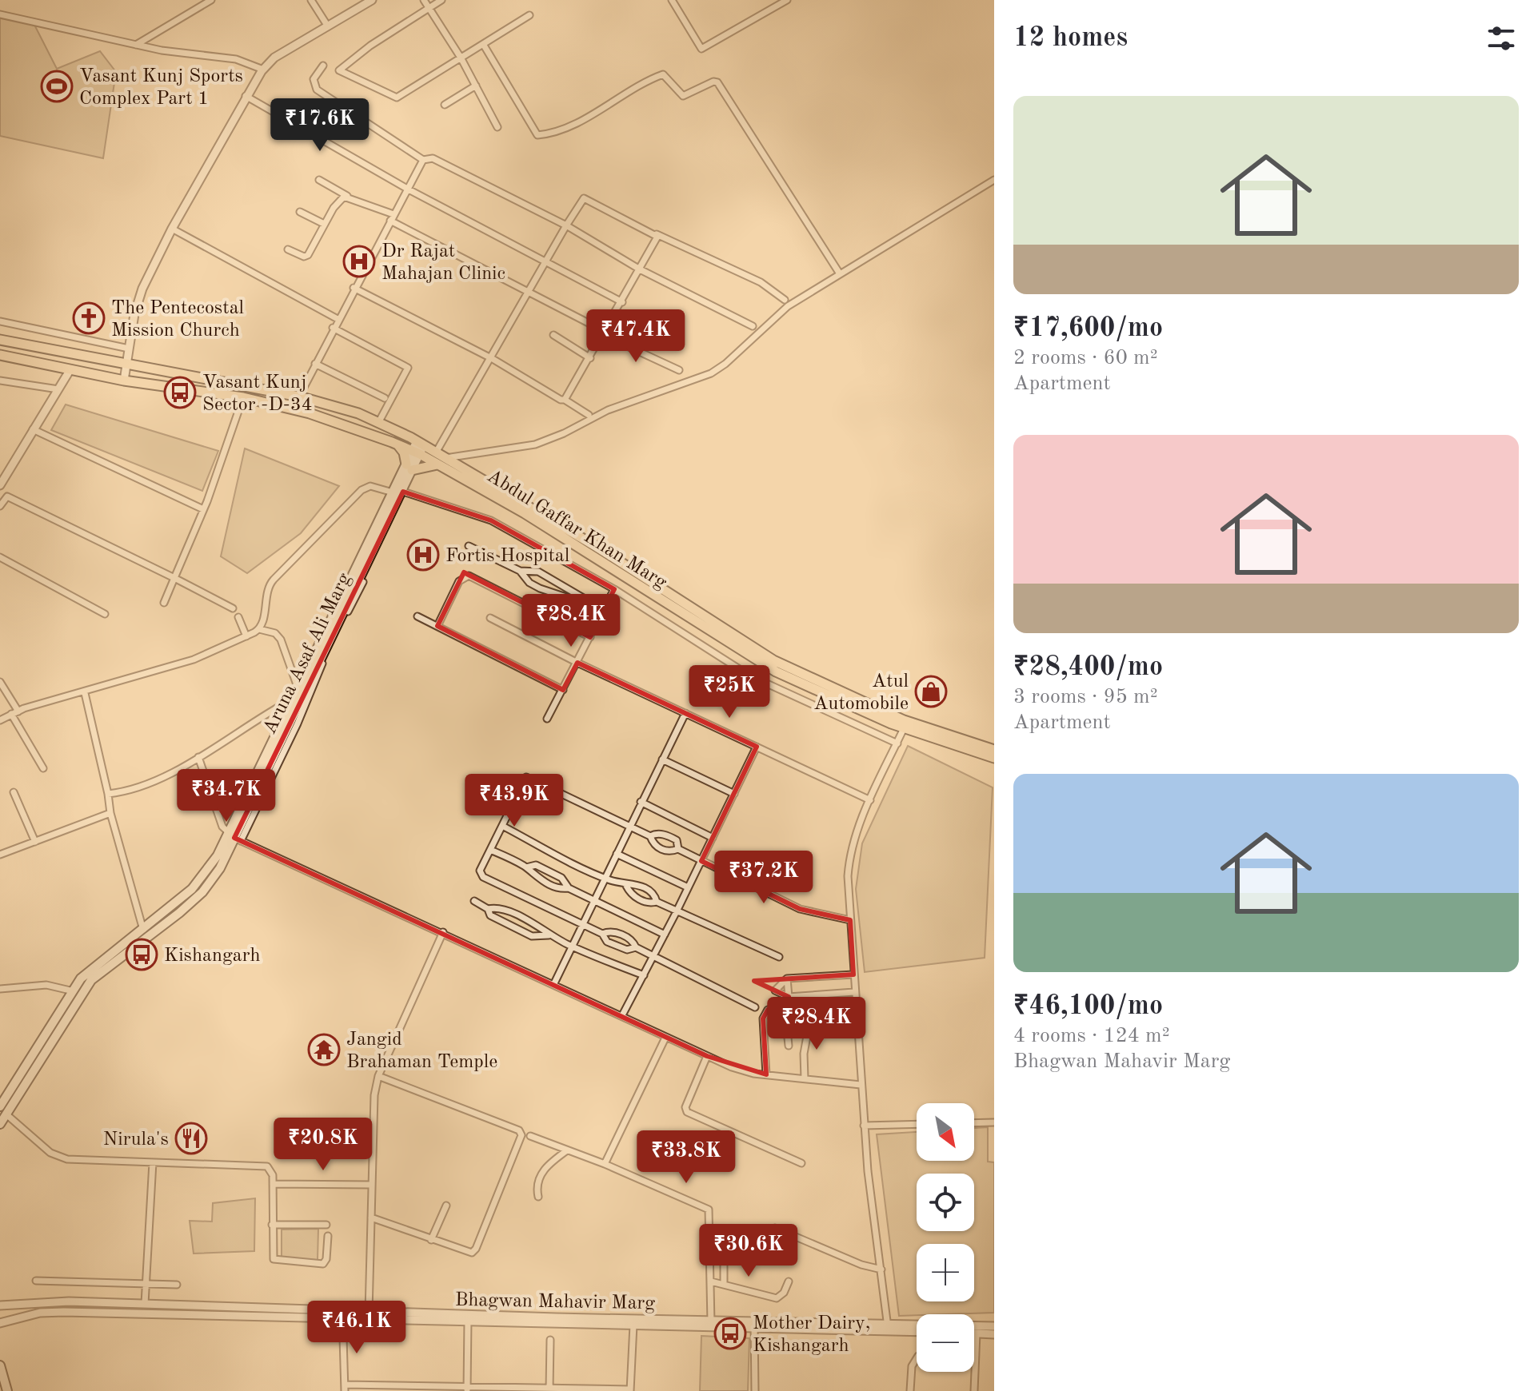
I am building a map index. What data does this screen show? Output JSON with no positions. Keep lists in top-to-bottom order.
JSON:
{
  "streets": {
    "main road": ["Abdul Gaffar Khan Marg", "Aruna Asaf Ali Marg"],
    "street": ["Bhagwan Mahavir Marg"]
  },
  "places": {
    "sports": ["Vasant Kunj Sports Complex Part 1"],
    "hospital": ["Dr Rajat Mahajan Clinic", "Fortis Hospital"],
    "church": ["The Pentecostal Mission Church"],
    "bus stop": ["Vasant Kunj Sector -D-34", "Kishangarh", "Mother Dairy, Kishangarh"],
    "shop": ["Atul Automobile"],
    "temple": ["Jangid Brahaman Temple"],
    "restaurant": ["Nirula's"]
  },
  "north": "bottom right",
  "page": {
    "heading": "12 homes",
    "list": [
      {
        "name": "₹17,600/mo",
        "note": "2 rooms · 60 m² · Apartment"
      },
      {
        "name": "₹28,400/mo",
        "note": "3 rooms · 95 m² · Apartment"
      },
      {
        "name": "₹46,100/mo",
        "note": "4 rooms · 124 m² · Bhagwan Mahavir Marg"
      }
    ],
    "price": [
      "₹17.6K",
      "₹47.4K",
      "₹28.4K",
      "₹25K",
      "₹34.7K",
      "₹43.9K",
      "₹37.2K",
      "₹28.4K",
      "₹20.8K",
      "₹33.8K",
      "₹30.6K",
      "₹46.1K"
    ],
    "map_buttons": ["+", "−"]
  }
}
